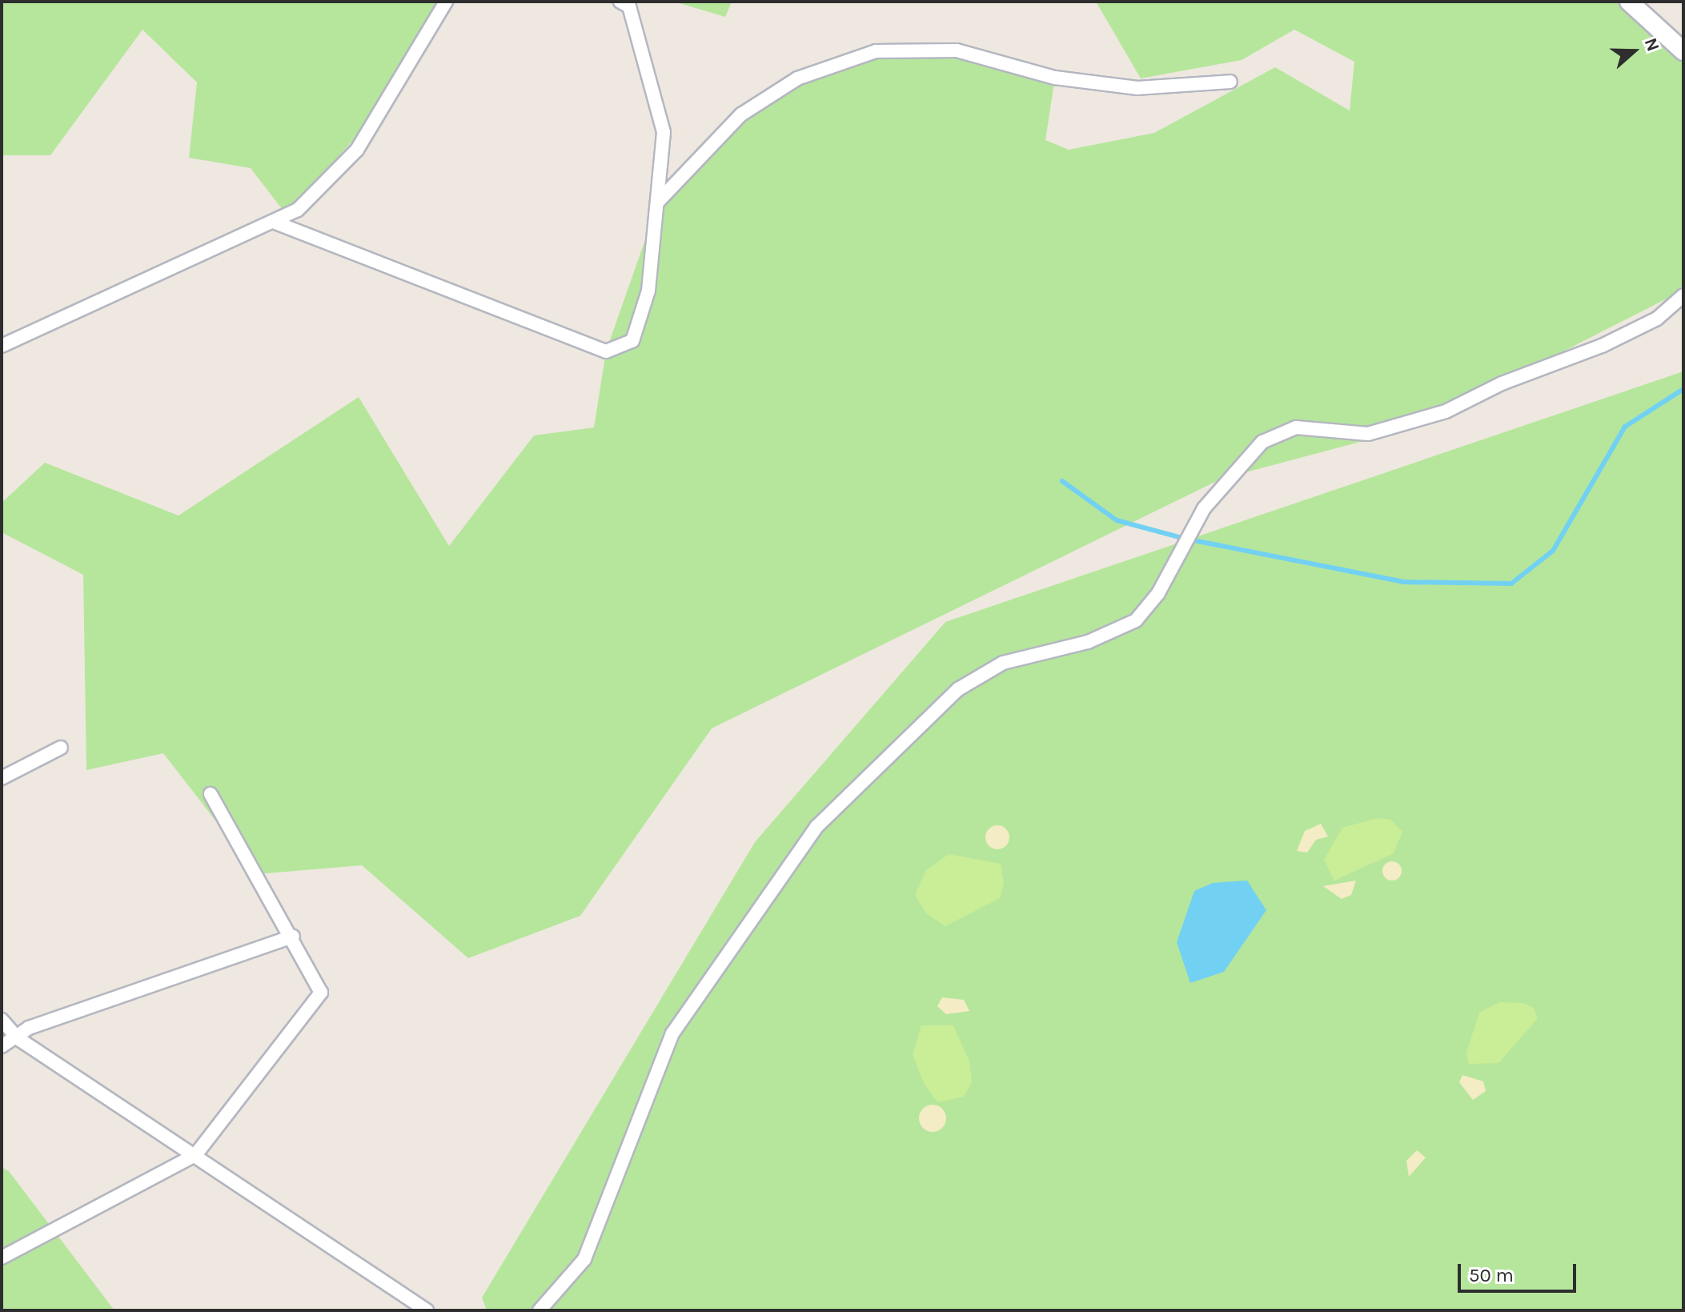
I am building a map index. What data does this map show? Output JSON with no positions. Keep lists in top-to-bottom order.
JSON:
{
  "scale_bar": "50 m",
  "north": "right"
}
